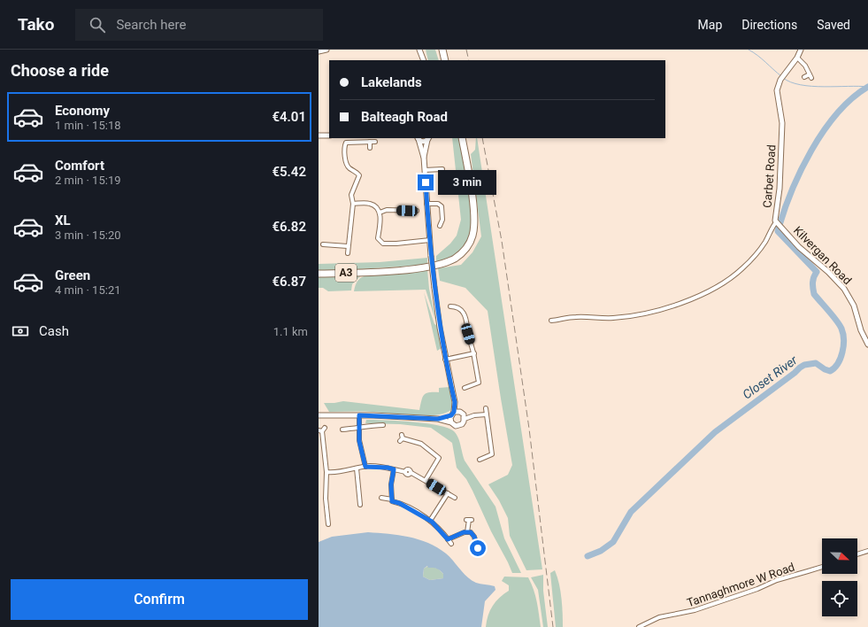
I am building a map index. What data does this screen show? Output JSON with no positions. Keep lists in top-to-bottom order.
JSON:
{
  "streets": {
    "highway": ["A3"],
    "street": ["Carbet Road", "Kilvergan Road", "Tannaghmore W Road"]
  },
  "crossings": [
    ["Carbet Road", "Kilvergan Road"]
  ],
  "water": ["Closet River"],
  "north": "right",
  "page": {
    "header": "Tako",
    "search": "Search here",
    "nav": ["Map", "Directions", "Saved"],
    "heading": "Choose a ride",
    "banner": ["Lakelands", "Balteagh Road"],
    "list": [
      {
        "name": "Economy",
        "note": "1 min · 15:18",
        "value": "€4.01"
      },
      {
        "name": "Comfort",
        "note": "2 min · 15:19",
        "value": "€5.42"
      },
      {
        "name": "XL",
        "note": "3 min · 15:20",
        "value": "€6.82"
      },
      {
        "name": "Green",
        "note": "4 min · 15:21",
        "value": "€6.87"
      }
    ],
    "bubble": "3 min",
    "pay": ["Cash", "1.1 km"],
    "buttons": "Confirm"
  }
}
